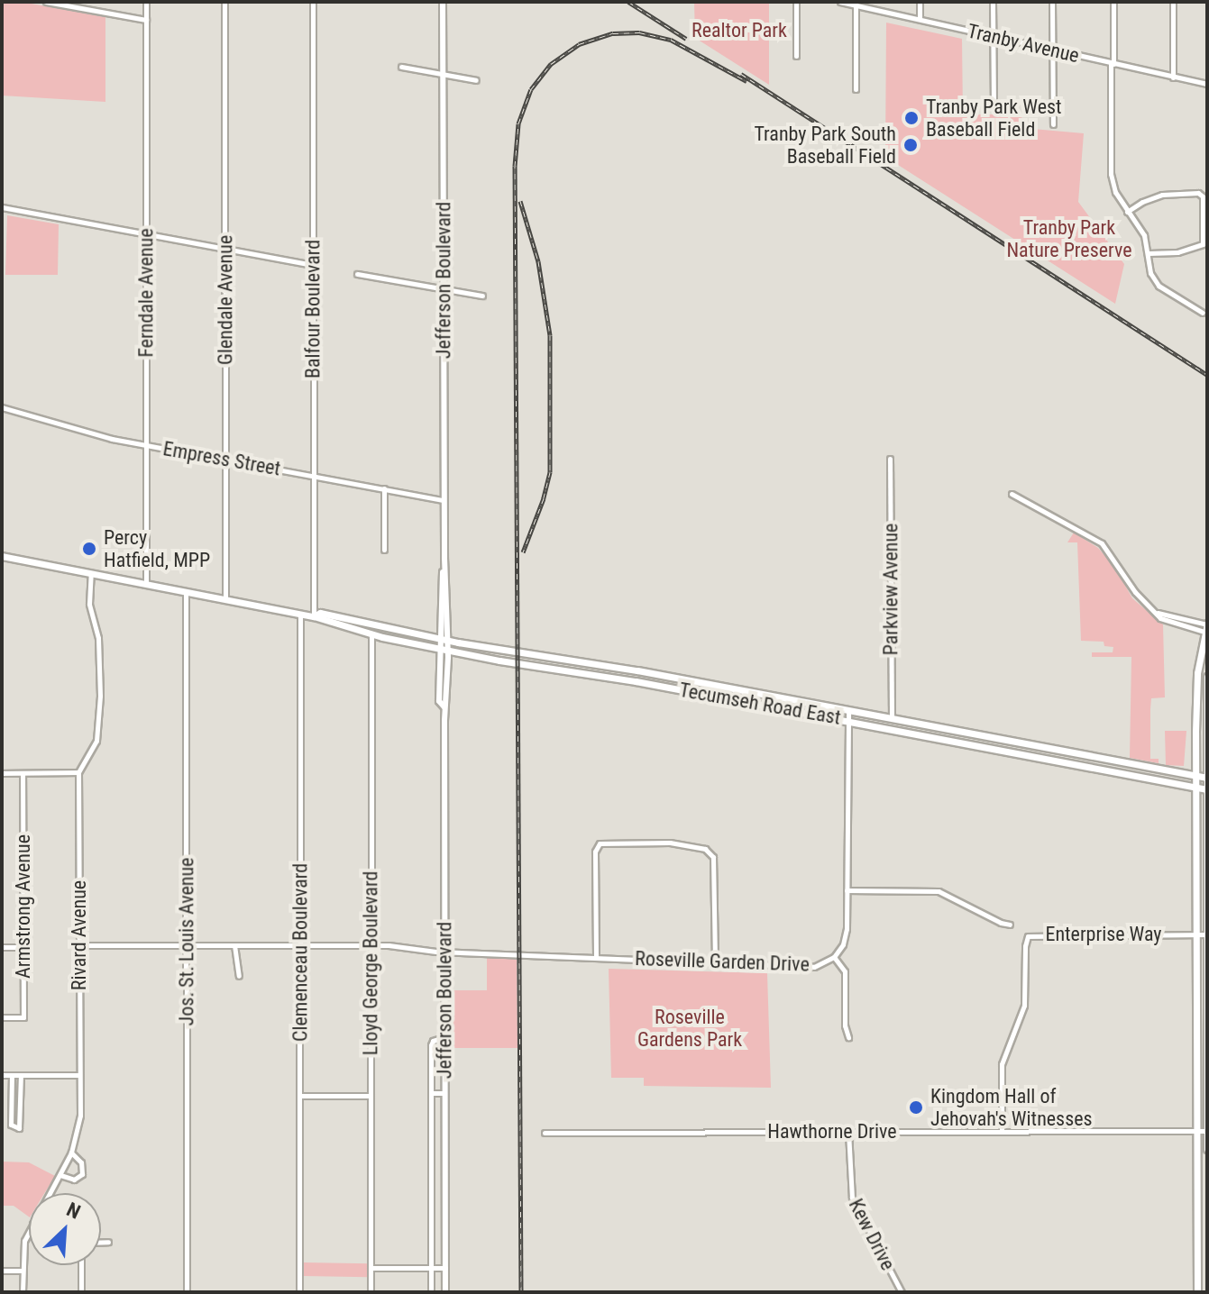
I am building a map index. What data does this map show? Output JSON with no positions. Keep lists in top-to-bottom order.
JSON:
{
  "streets": {
    "main road": ["Tecumseh Road East"],
    "street": [
      "Tranby Avenue",
      "Jefferson Boulevard",
      "Ferndale Avenue",
      "Glendale Avenue",
      "Balfour Boulevard",
      "Empress Street",
      "Parkview Avenue",
      "Armstrong Avenue",
      "Enterprise Way",
      "Rivard Avenue",
      "Jos. St. Louis Avenue",
      "Clemenceau Boulevard",
      "Roseville Garden Drive",
      "Lloyd George Boulevard",
      "Hawthorne Drive",
      "Kew Drive"
    ]
  },
  "crossings": [
    ["Jefferson Boulevard", "Empress Street"],
    ["Jefferson Boulevard", "Tecumseh Road East"],
    ["Jefferson Boulevard", "Roseville Garden Drive"],
    ["Ferndale Avenue", "Empress Street"],
    ["Ferndale Avenue", "Tecumseh Road East"],
    ["Glendale Avenue", "Empress Street"],
    ["Glendale Avenue", "Tecumseh Road East"],
    ["Balfour Boulevard", "Empress Street"],
    ["Balfour Boulevard", "Tecumseh Road East"],
    ["Parkview Avenue", "Tecumseh Road East"],
    ["Tecumseh Road East", "Rivard Avenue"],
    ["Tecumseh Road East", "Jos. St. Louis Avenue"],
    ["Tecumseh Road East", "Clemenceau Boulevard"],
    ["Tecumseh Road East", "Roseville Garden Drive"],
    ["Tecumseh Road East", "Lloyd George Boulevard"],
    ["Enterprise Way", "Hawthorne Drive"],
    ["Rivard Avenue", "Roseville Garden Drive"],
    ["Jos. St. Louis Avenue", "Roseville Garden Drive"],
    ["Clemenceau Boulevard", "Roseville Garden Drive"],
    ["Roseville Garden Drive", "Lloyd George Boulevard"],
    ["Hawthorne Drive", "Kew Drive"]
  ],
  "parks": ["Realtor Park", "Tranby Park Nature Preserve", "Roseville Gardens Park"],
  "places": [
    "Tranby Park West Baseball Field",
    "Tranby Park South Baseball Field",
    "Percy Hatfield, MPP",
    "Kingdom Hall of Jehovah's Witnesses"
  ],
  "north": "top right"
}
